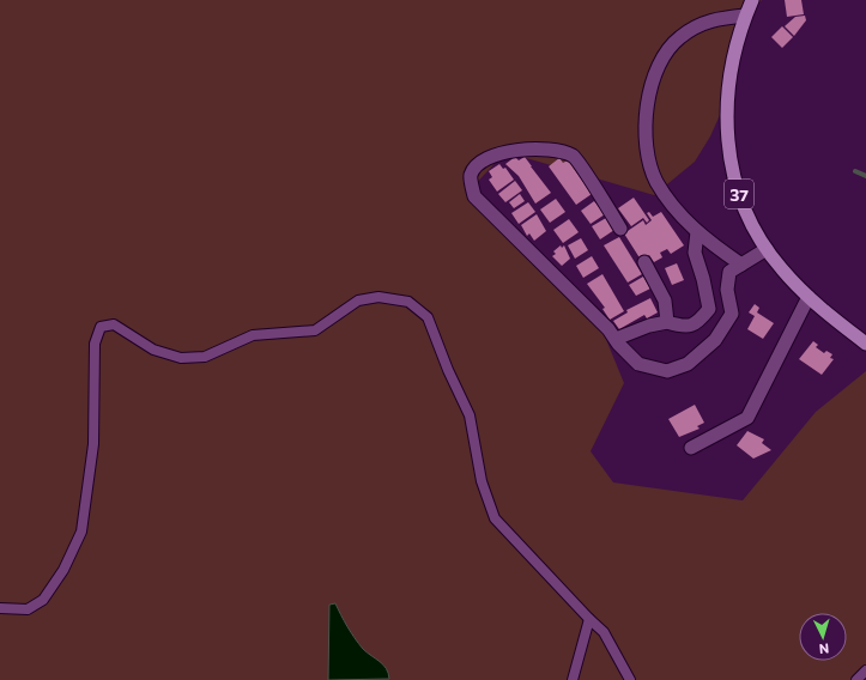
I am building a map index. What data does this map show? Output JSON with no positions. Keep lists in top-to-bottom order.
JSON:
{
  "streets": {
    "main road": ["37"]
  },
  "north": "bottom"
}
